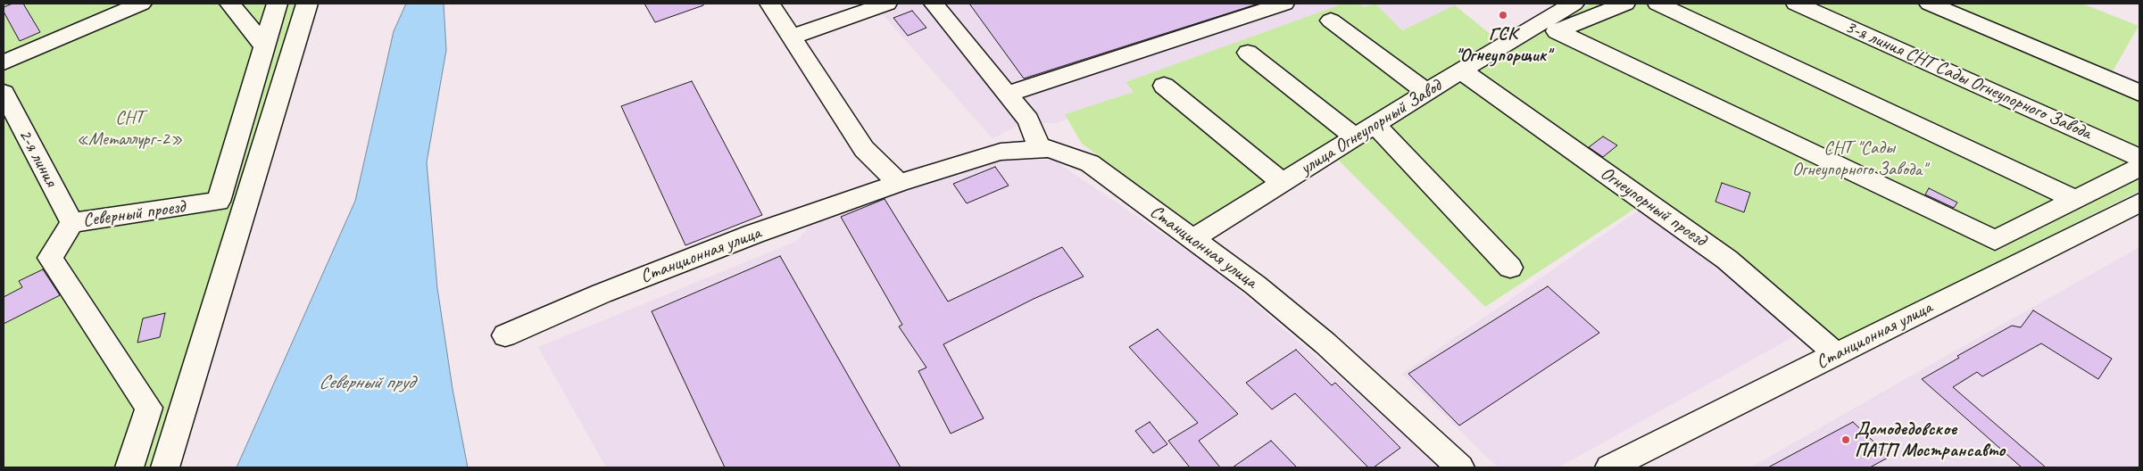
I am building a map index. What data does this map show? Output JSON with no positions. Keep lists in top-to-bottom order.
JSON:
{
  "streets": {
    "street": [
      "3-я линия СНТ Сады Огнеупорного Завода",
      "улица Огнеупорный Завод",
      "2-я линия",
      "Огнеупорный проезд",
      "Северный проезд",
      "Станционная улица"
    ]
  },
  "crossings": [
    ["улица Огнеупорный Завод", "Огнеупорный проезд"],
    ["улица Огнеупорный Завод", "Станционная улица"],
    ["2-я линия", "Северный проезд"],
    ["Огнеупорный проезд", "Станционная улица"]
  ],
  "water": ["Северный пруд"],
  "parks": ["СНТ «Металлург-2»", "СНТ \"Сады Огнеупорного Завода\""],
  "places": ["ГСК \"Огнеупорщик\"", "Домодедовское ПАТП Мострансавто"]
}
